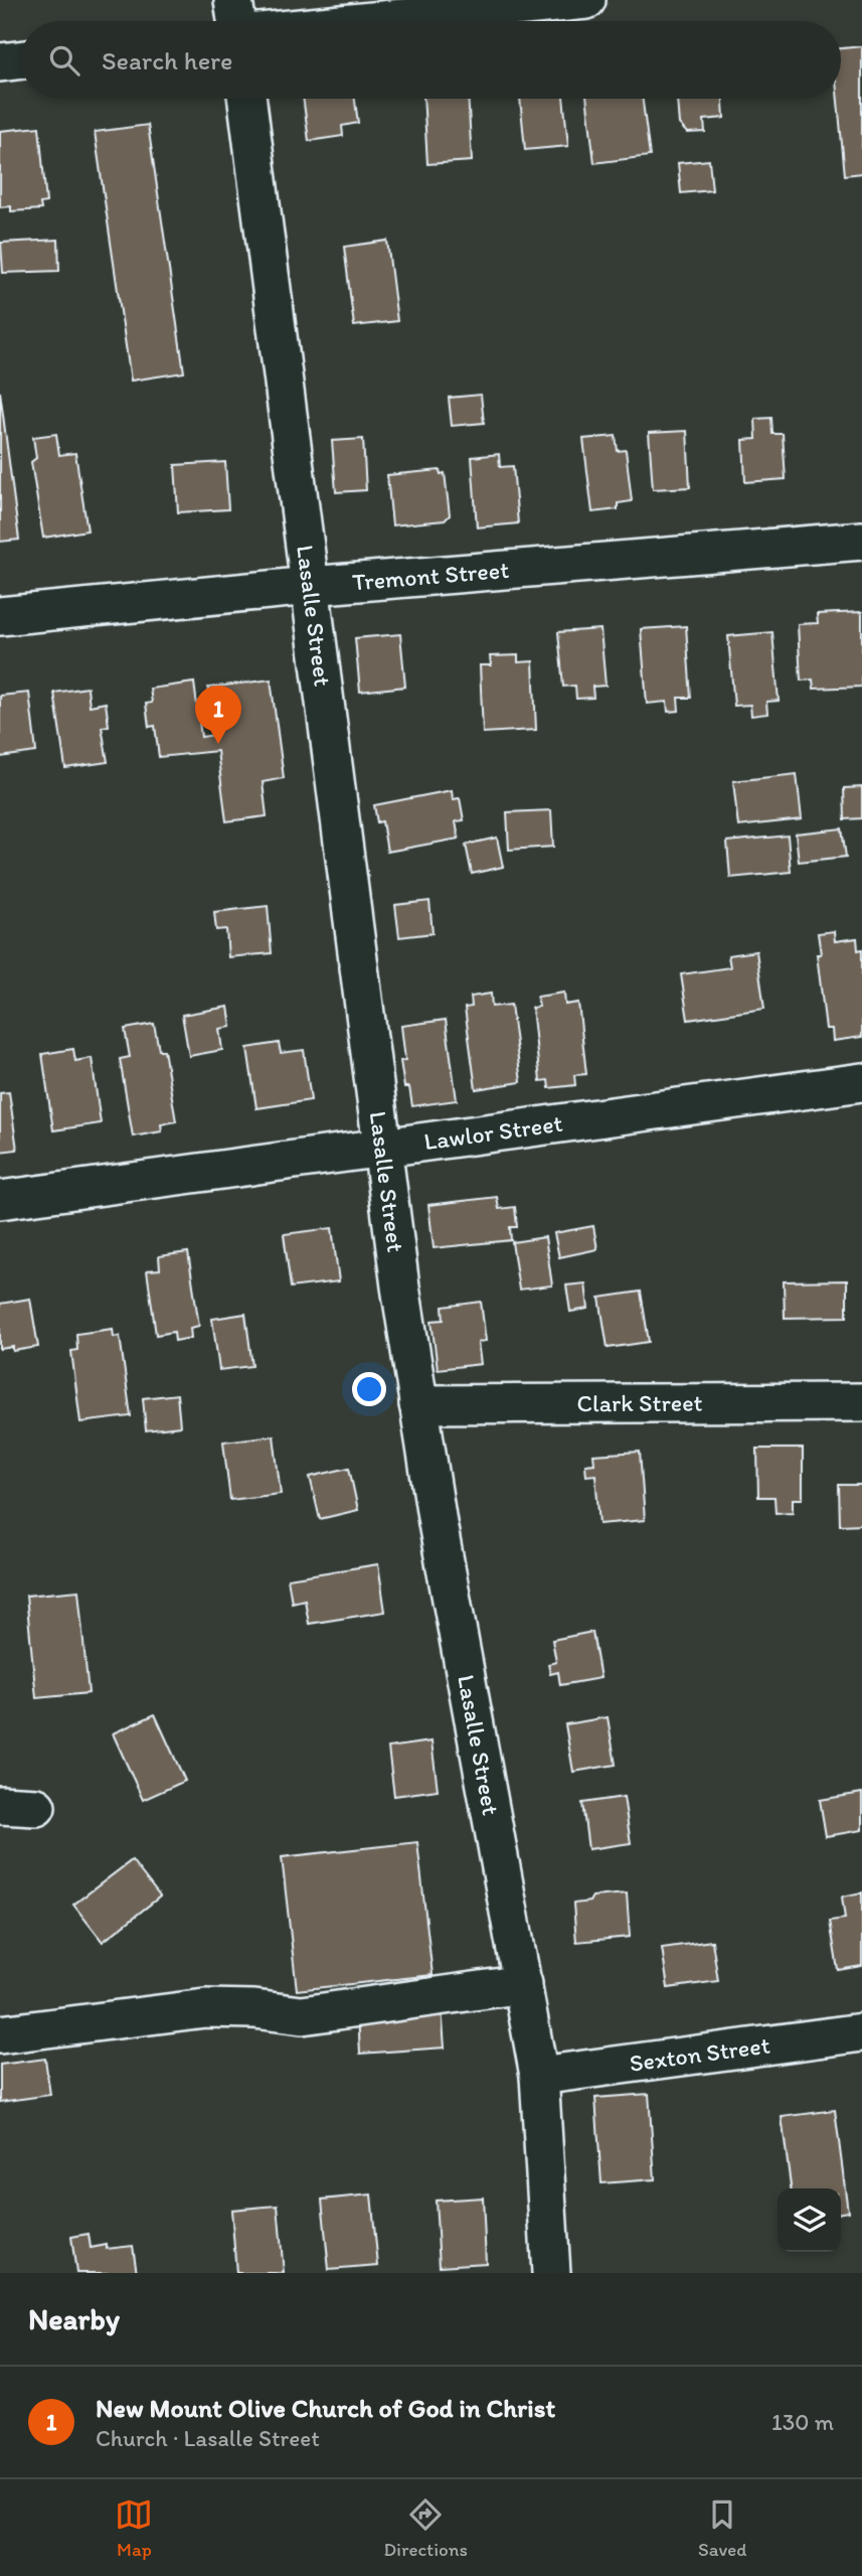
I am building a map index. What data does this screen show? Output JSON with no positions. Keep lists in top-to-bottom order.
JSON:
{
  "streets": {
    "street": [
      "Tremont Street",
      "Lasalle Street",
      "Lawlor Street",
      "Clark Street",
      "Sexton Street"
    ]
  },
  "crossings": [
    ["Tremont Street", "Lasalle Street"],
    ["Lasalle Street", "Lawlor Street"],
    ["Lasalle Street", "Clark Street"],
    ["Lasalle Street", "Sexton Street"]
  ],
  "page": {
    "search": "Search here",
    "pins": "1",
    "heading": "Nearby",
    "list": [
      {
        "mark": "1",
        "name": "New Mount Olive Church of God in Christ",
        "note": "Church · Lasalle Street",
        "value": "130 m"
      }
    ],
    "nav": ["Map", "Directions", "Saved"]
  }
}
